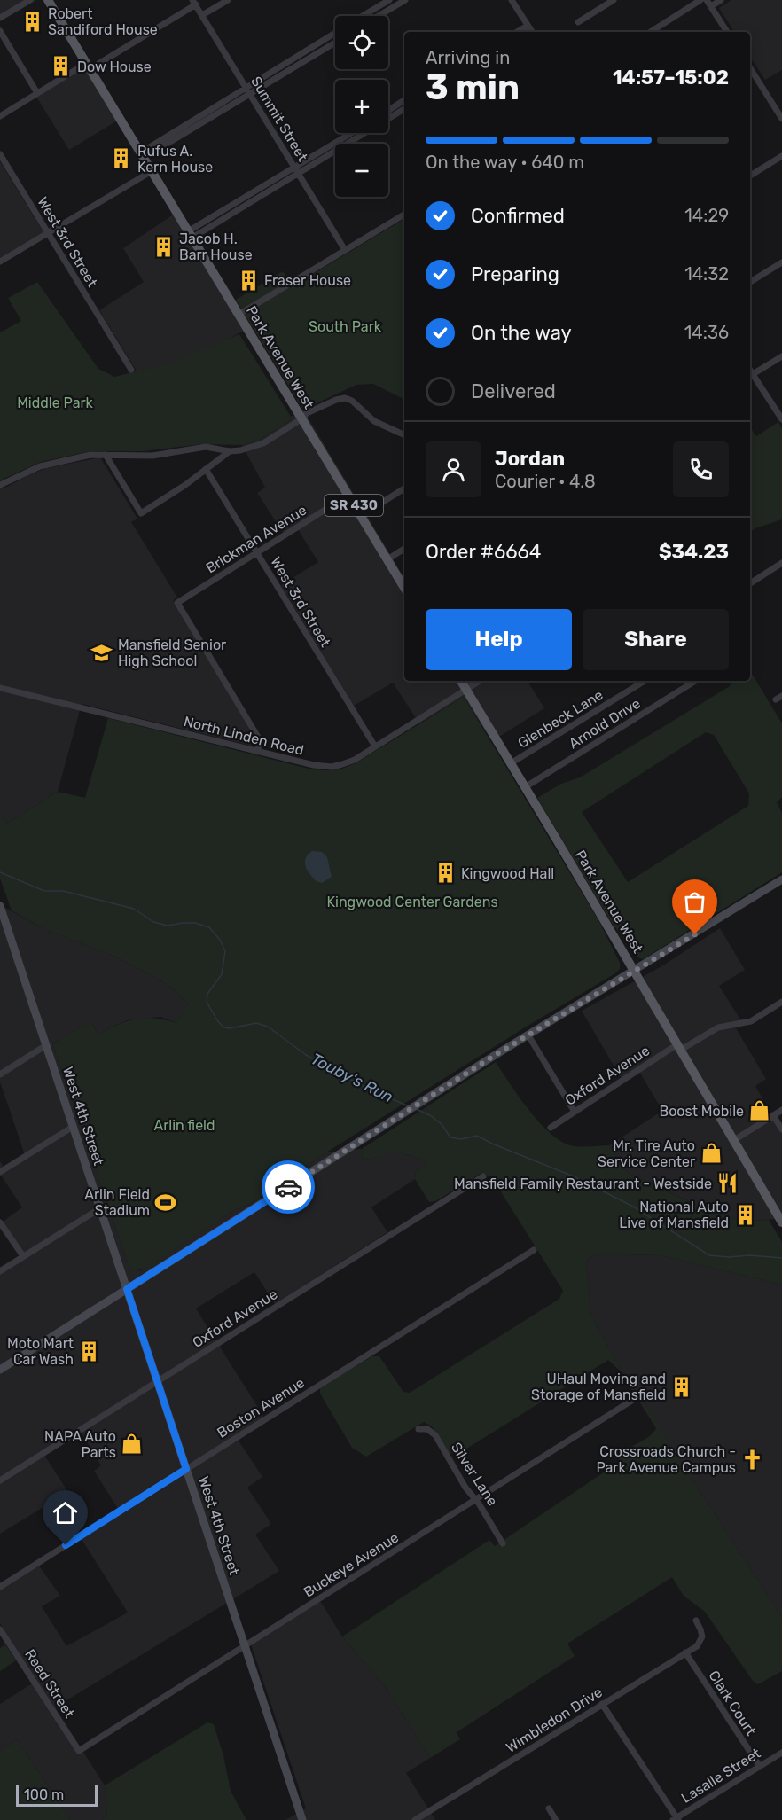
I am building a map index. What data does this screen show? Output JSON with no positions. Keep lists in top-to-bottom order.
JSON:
{
  "streets": {
    "main road": ["Park Avenue West", "SR 430", "West 4th Street"],
    "street": [
      "Summit Street",
      "West 3rd Street",
      "Brickman Avenue",
      "Glenbeck Lane",
      "Arnold Drive",
      "North Linden Road",
      "Oxford Avenue",
      "Boston Avenue",
      "Silver Lane",
      "Buckeye Avenue",
      "Reed Street",
      "Clark Court",
      "Wimbledon Drive",
      "Lasalle Street"
    ]
  },
  "crossings": [
    ["West 3rd Street", "Brickman Avenue"],
    ["West 3rd Street", "North Linden Road"],
    ["Park Avenue West", "Brickman Avenue"],
    ["Park Avenue West", "Glenbeck Lane"],
    ["Park Avenue West", "Arnold Drive"],
    ["Park Avenue West", "North Linden Road"],
    ["Park Avenue West", "Oxford Avenue"],
    ["Brickman Avenue", "North Linden Road"],
    ["Oxford Avenue", "West 4th Street"],
    ["West 4th Street", "Boston Avenue"],
    ["West 4th Street", "Buckeye Avenue"],
    ["Silver Lane", "Buckeye Avenue"],
    ["Buckeye Avenue", "Reed Street"],
    ["Clark Court", "Wimbledon Drive"],
    ["Clark Court", "Lasalle Street"]
  ],
  "water": ["Touby's Run"],
  "parks": [
    "South Park",
    "Middle Park",
    "Kingwood Center Gardens",
    "Arlin field"
  ],
  "places": {
    "building": [
      "Robert Sandiford House",
      "Dow House",
      "Rufus A. Kern House",
      "Jacob H. Barr House",
      "Fraser House",
      "Kingwood Hall",
      "National Auto Live of Mansfield",
      "Moto Mart Car Wash",
      "UHaul Moving and Storage of Mansfield"
    ],
    "school or university": ["Mansfield Senior High School"],
    "shop": ["Boost Mobile", "Mr. Tire Auto Service Center", "NAPA Auto Parts"],
    "restaurant": ["Mansfield Family Restaurant - Westside"],
    "sports": ["Arlin Field Stadium"],
    "church": ["Crossroads Church - Park Avenue Campus"]
  },
  "scale_bar": "100 m",
  "page": {
    "map_buttons": ["+", "−"],
    "heading": ["3 min", "Arriving in", "14:57–15:02"],
    "panel": [
      "Jordan",
      "Courier · 4.8",
      "Order #6664",
      "$34.23"
    ],
    "bar": "On the way · 640 m",
    "list": [
      ["Confirmed", "14:29"],
      ["Preparing", "14:32"],
      ["On the way", "14:36"],
      "Delivered"
    ],
    "buttons": ["Help", "Share"],
    "scale": "100 m"
  }
}
